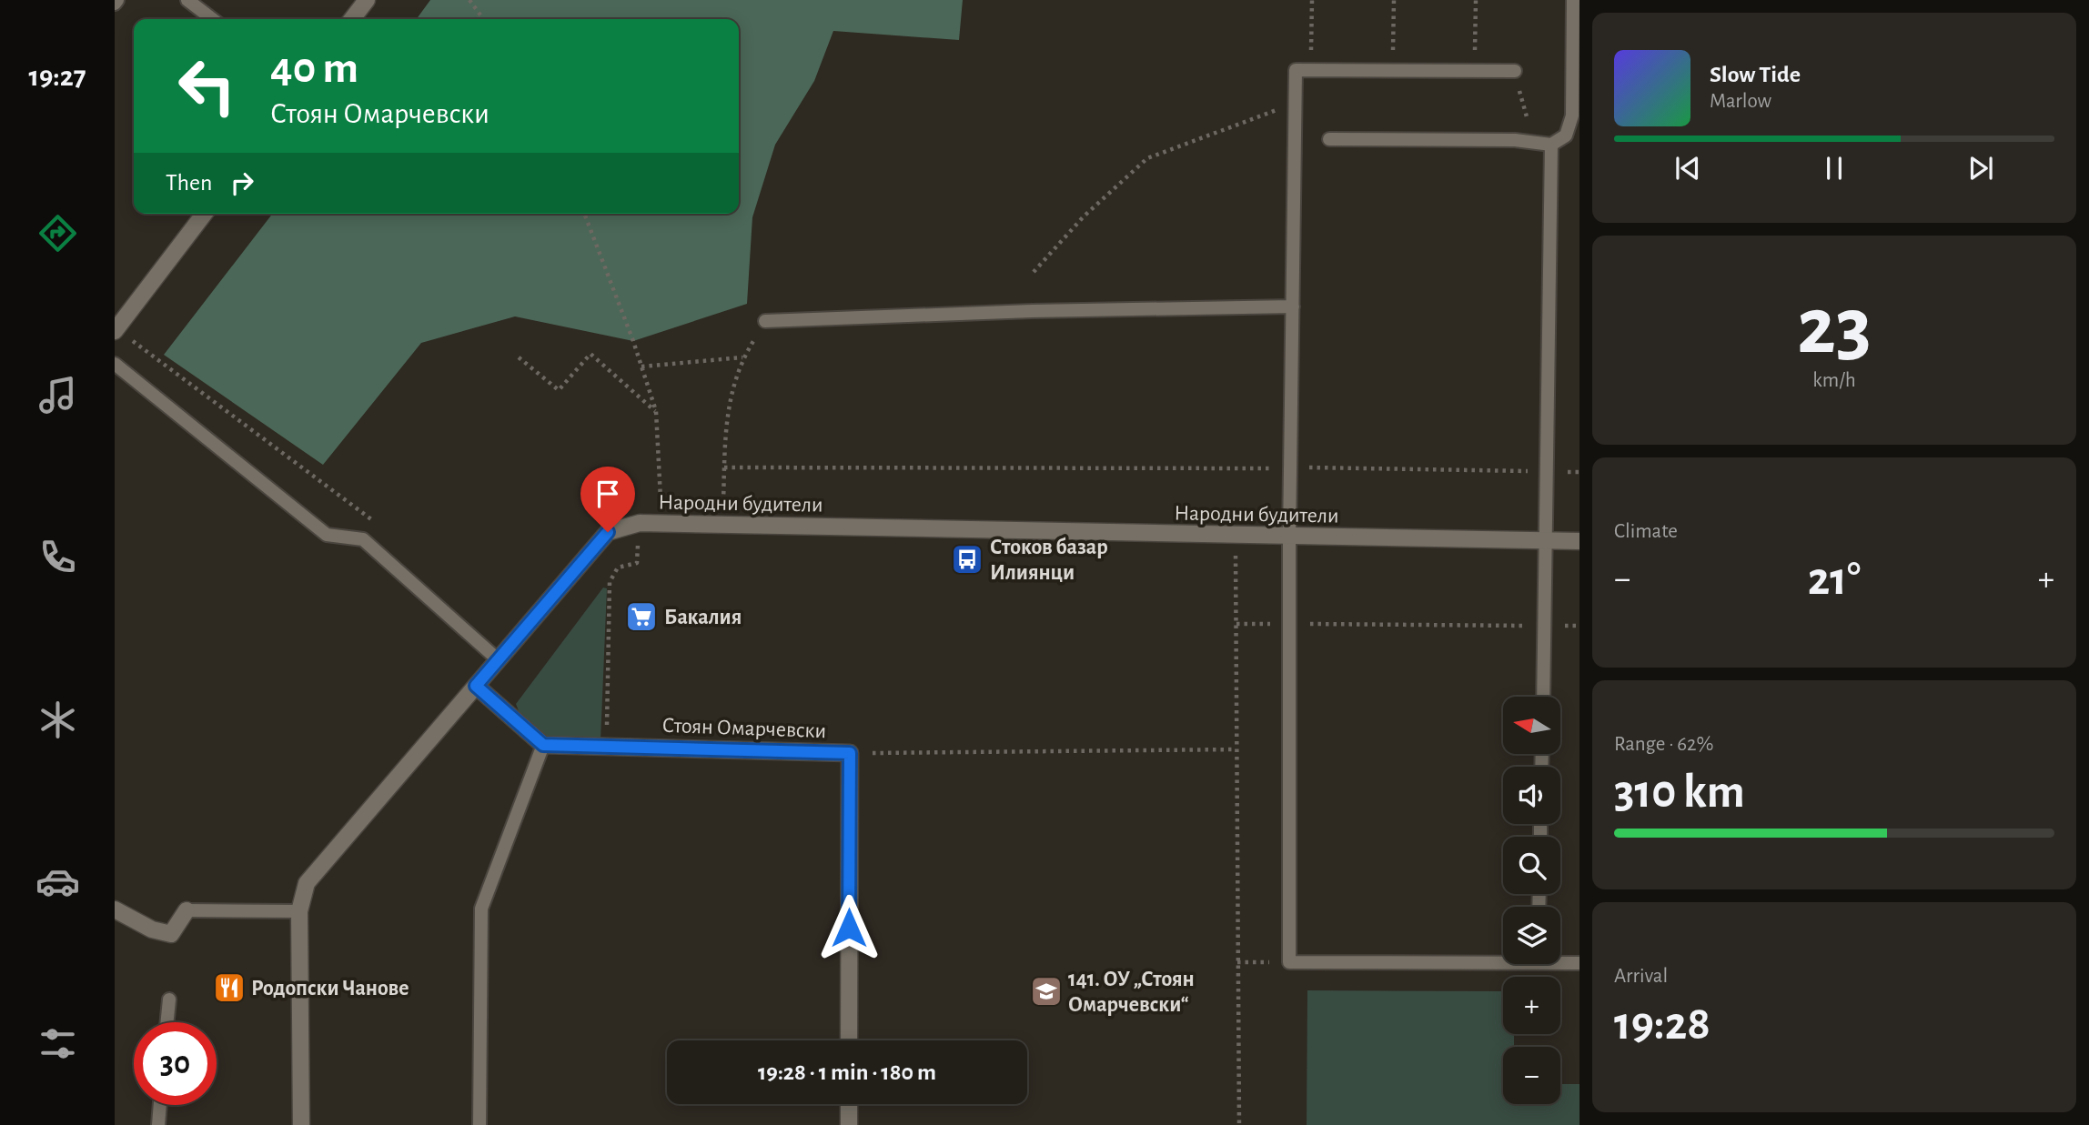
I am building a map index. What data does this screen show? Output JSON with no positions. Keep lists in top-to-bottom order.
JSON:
{
  "streets": {
    "street": ["Народни будители", "Стоян Омарчевски"]
  },
  "places": {
    "bus stop": ["Стоков базар Илиянци"],
    "supermarket": ["Бакалия"],
    "restaurant": ["Родопски Чанове"],
    "school or university": ["141. ОУ „Стоян Омарчевски“"]
  },
  "north": "left",
  "page": {
    "tabs": "19:27",
    "turn": ["40 m", "Стоян Омарчевски"],
    "song": ["Slow Tide", "Marlow"],
    "then": "Then",
    "tile": [
      ["23", "km/h"],
      "Climate",
      ["Range · 62%", "310 km"],
      ["Arrival", "19:28"]
    ],
    "heat": ["−", "21°", "+"],
    "map_buttons": ["+", "−"],
    "limit": "30",
    "trip": "19:28 · 1 min · 180 m"
  }
}
